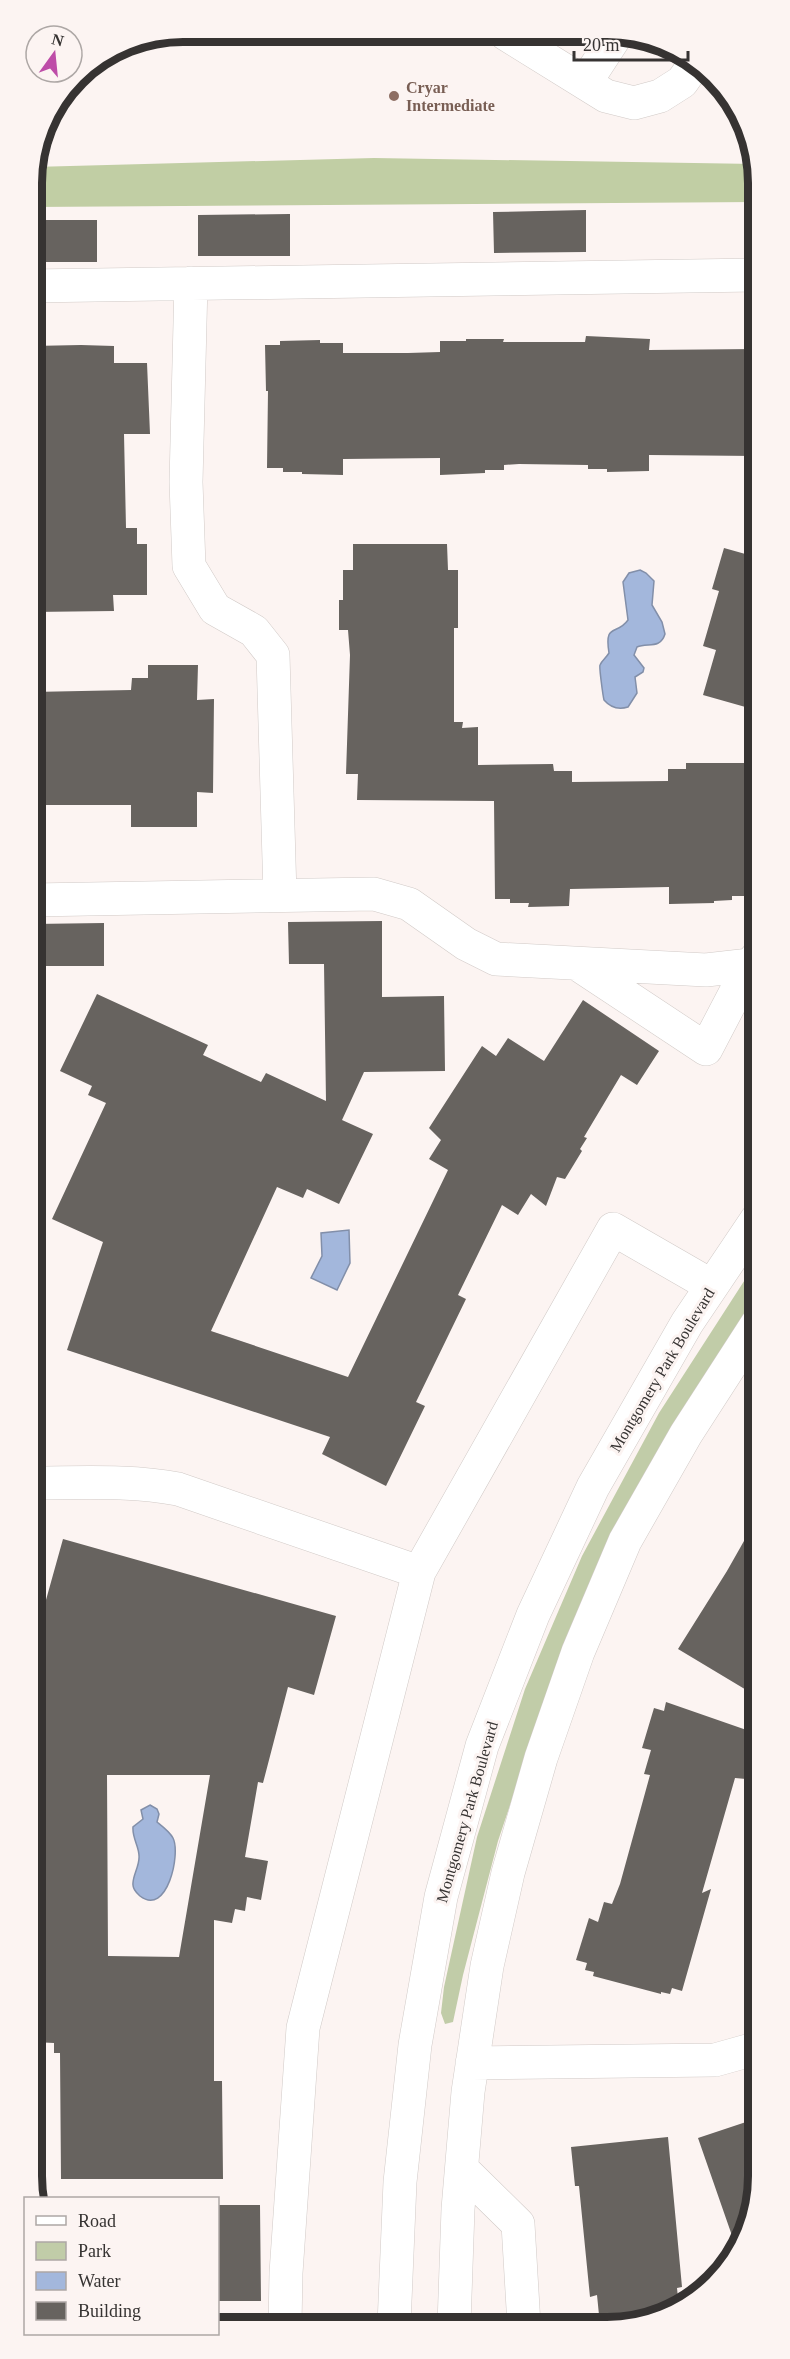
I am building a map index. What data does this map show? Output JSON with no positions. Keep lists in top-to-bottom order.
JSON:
{
  "streets": {
    "street": ["Montgomery Park Boulevard"]
  },
  "places": ["Cryar Intermediate"],
  "legend": [
    "Road",
    "Park",
    "Water",
    "Building"
  ],
  "scale_bar": "20 m",
  "north": "top"
}
